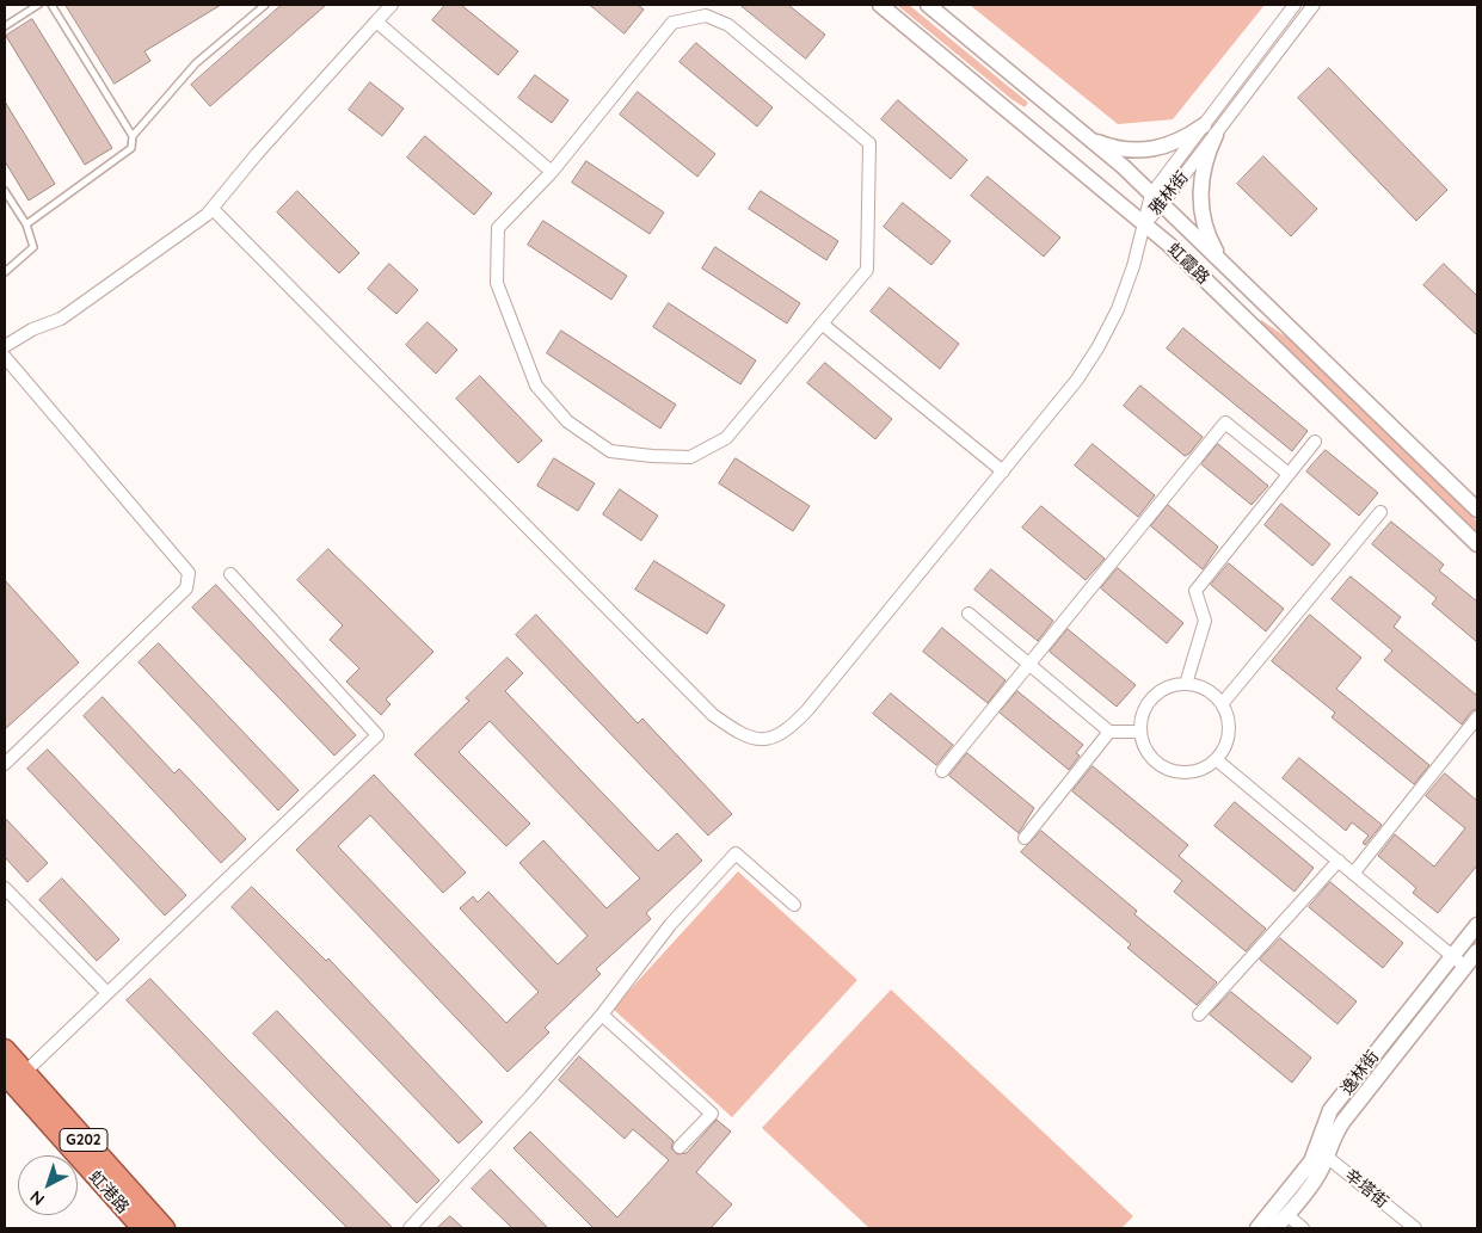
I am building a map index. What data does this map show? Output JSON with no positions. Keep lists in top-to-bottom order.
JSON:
{
  "streets": {
    "highway": ["G202", "虹港路"],
    "street": [
      "雅林街",
      "虹霞路",
      "逸林街",
      "辛塔街"
    ]
  },
  "crossings": [
    ["雅林街", "虹霞路"],
    ["逸林街", "辛塔街"]
  ],
  "north": "bottom left"
}
